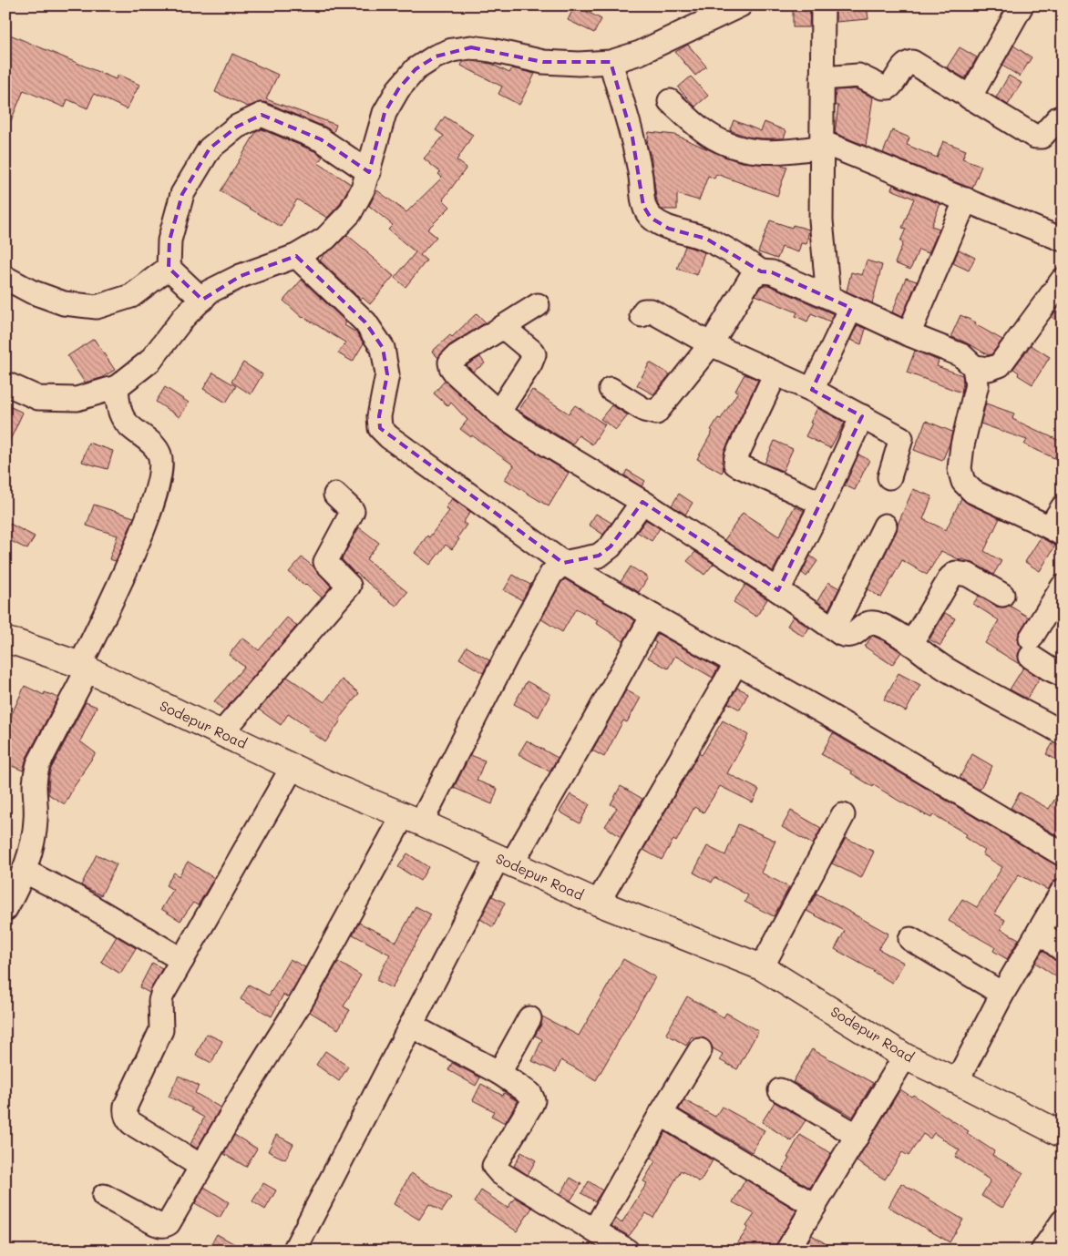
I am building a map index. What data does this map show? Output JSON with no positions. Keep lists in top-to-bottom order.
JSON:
{
  "streets": {
    "main road": ["Sodepur Road"]
  }
}
